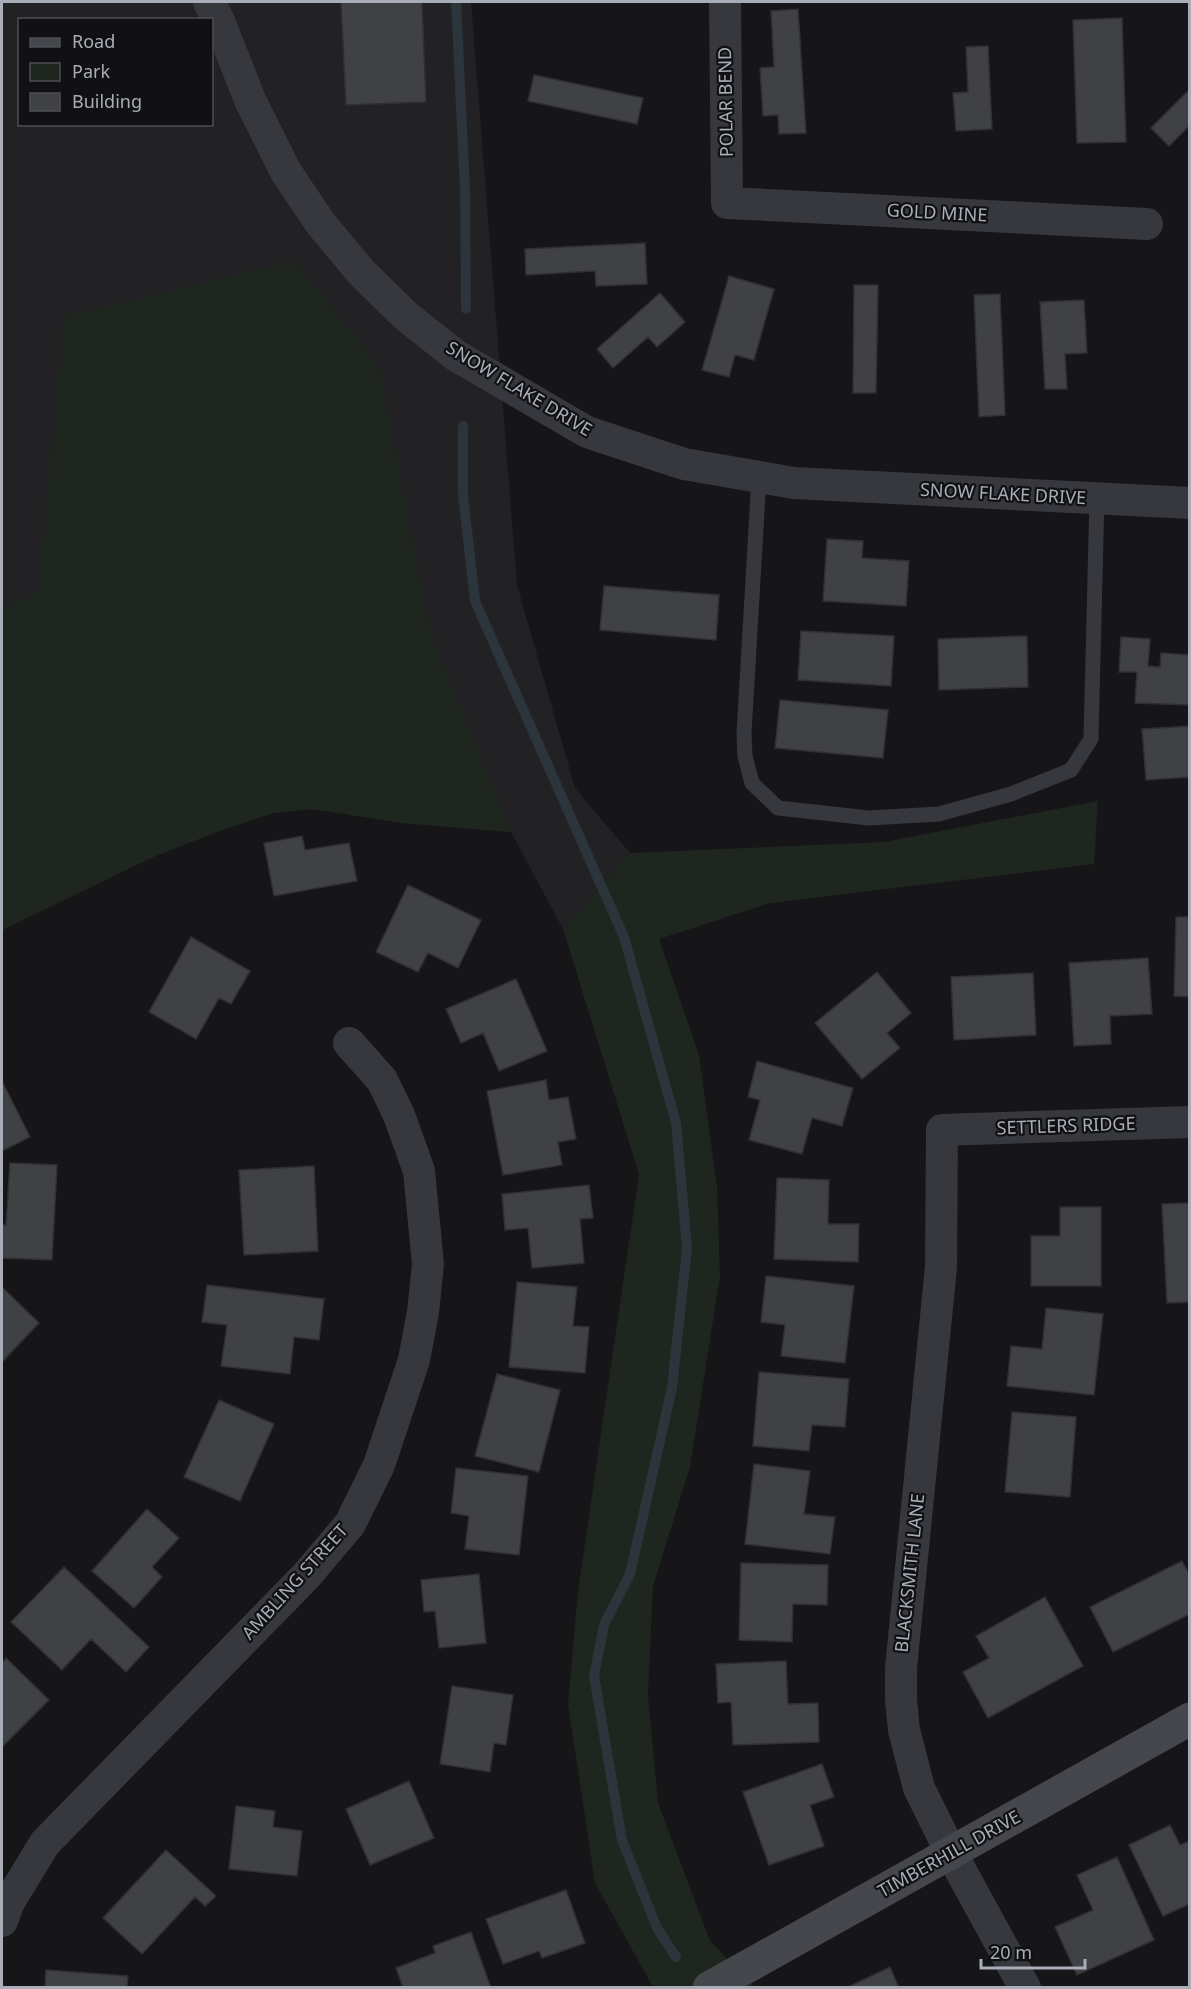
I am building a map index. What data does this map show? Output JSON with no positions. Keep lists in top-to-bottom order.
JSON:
{
  "streets": {
    "street": [
      "POLAR BEND",
      "GOLD MINE",
      "SNOW FLAKE DRIVE",
      "SETTLERS RIDGE",
      "BLACKSMITH LANE",
      "AMBLING STREET",
      "TIMBERHILL DRIVE"
    ]
  },
  "crossings": [
    ["POLAR BEND", "GOLD MINE"],
    ["SETTLERS RIDGE", "BLACKSMITH LANE"],
    ["BLACKSMITH LANE", "TIMBERHILL DRIVE"]
  ],
  "legend": ["Road", "Park", "Building"],
  "scale_bar": "20 m"
}
